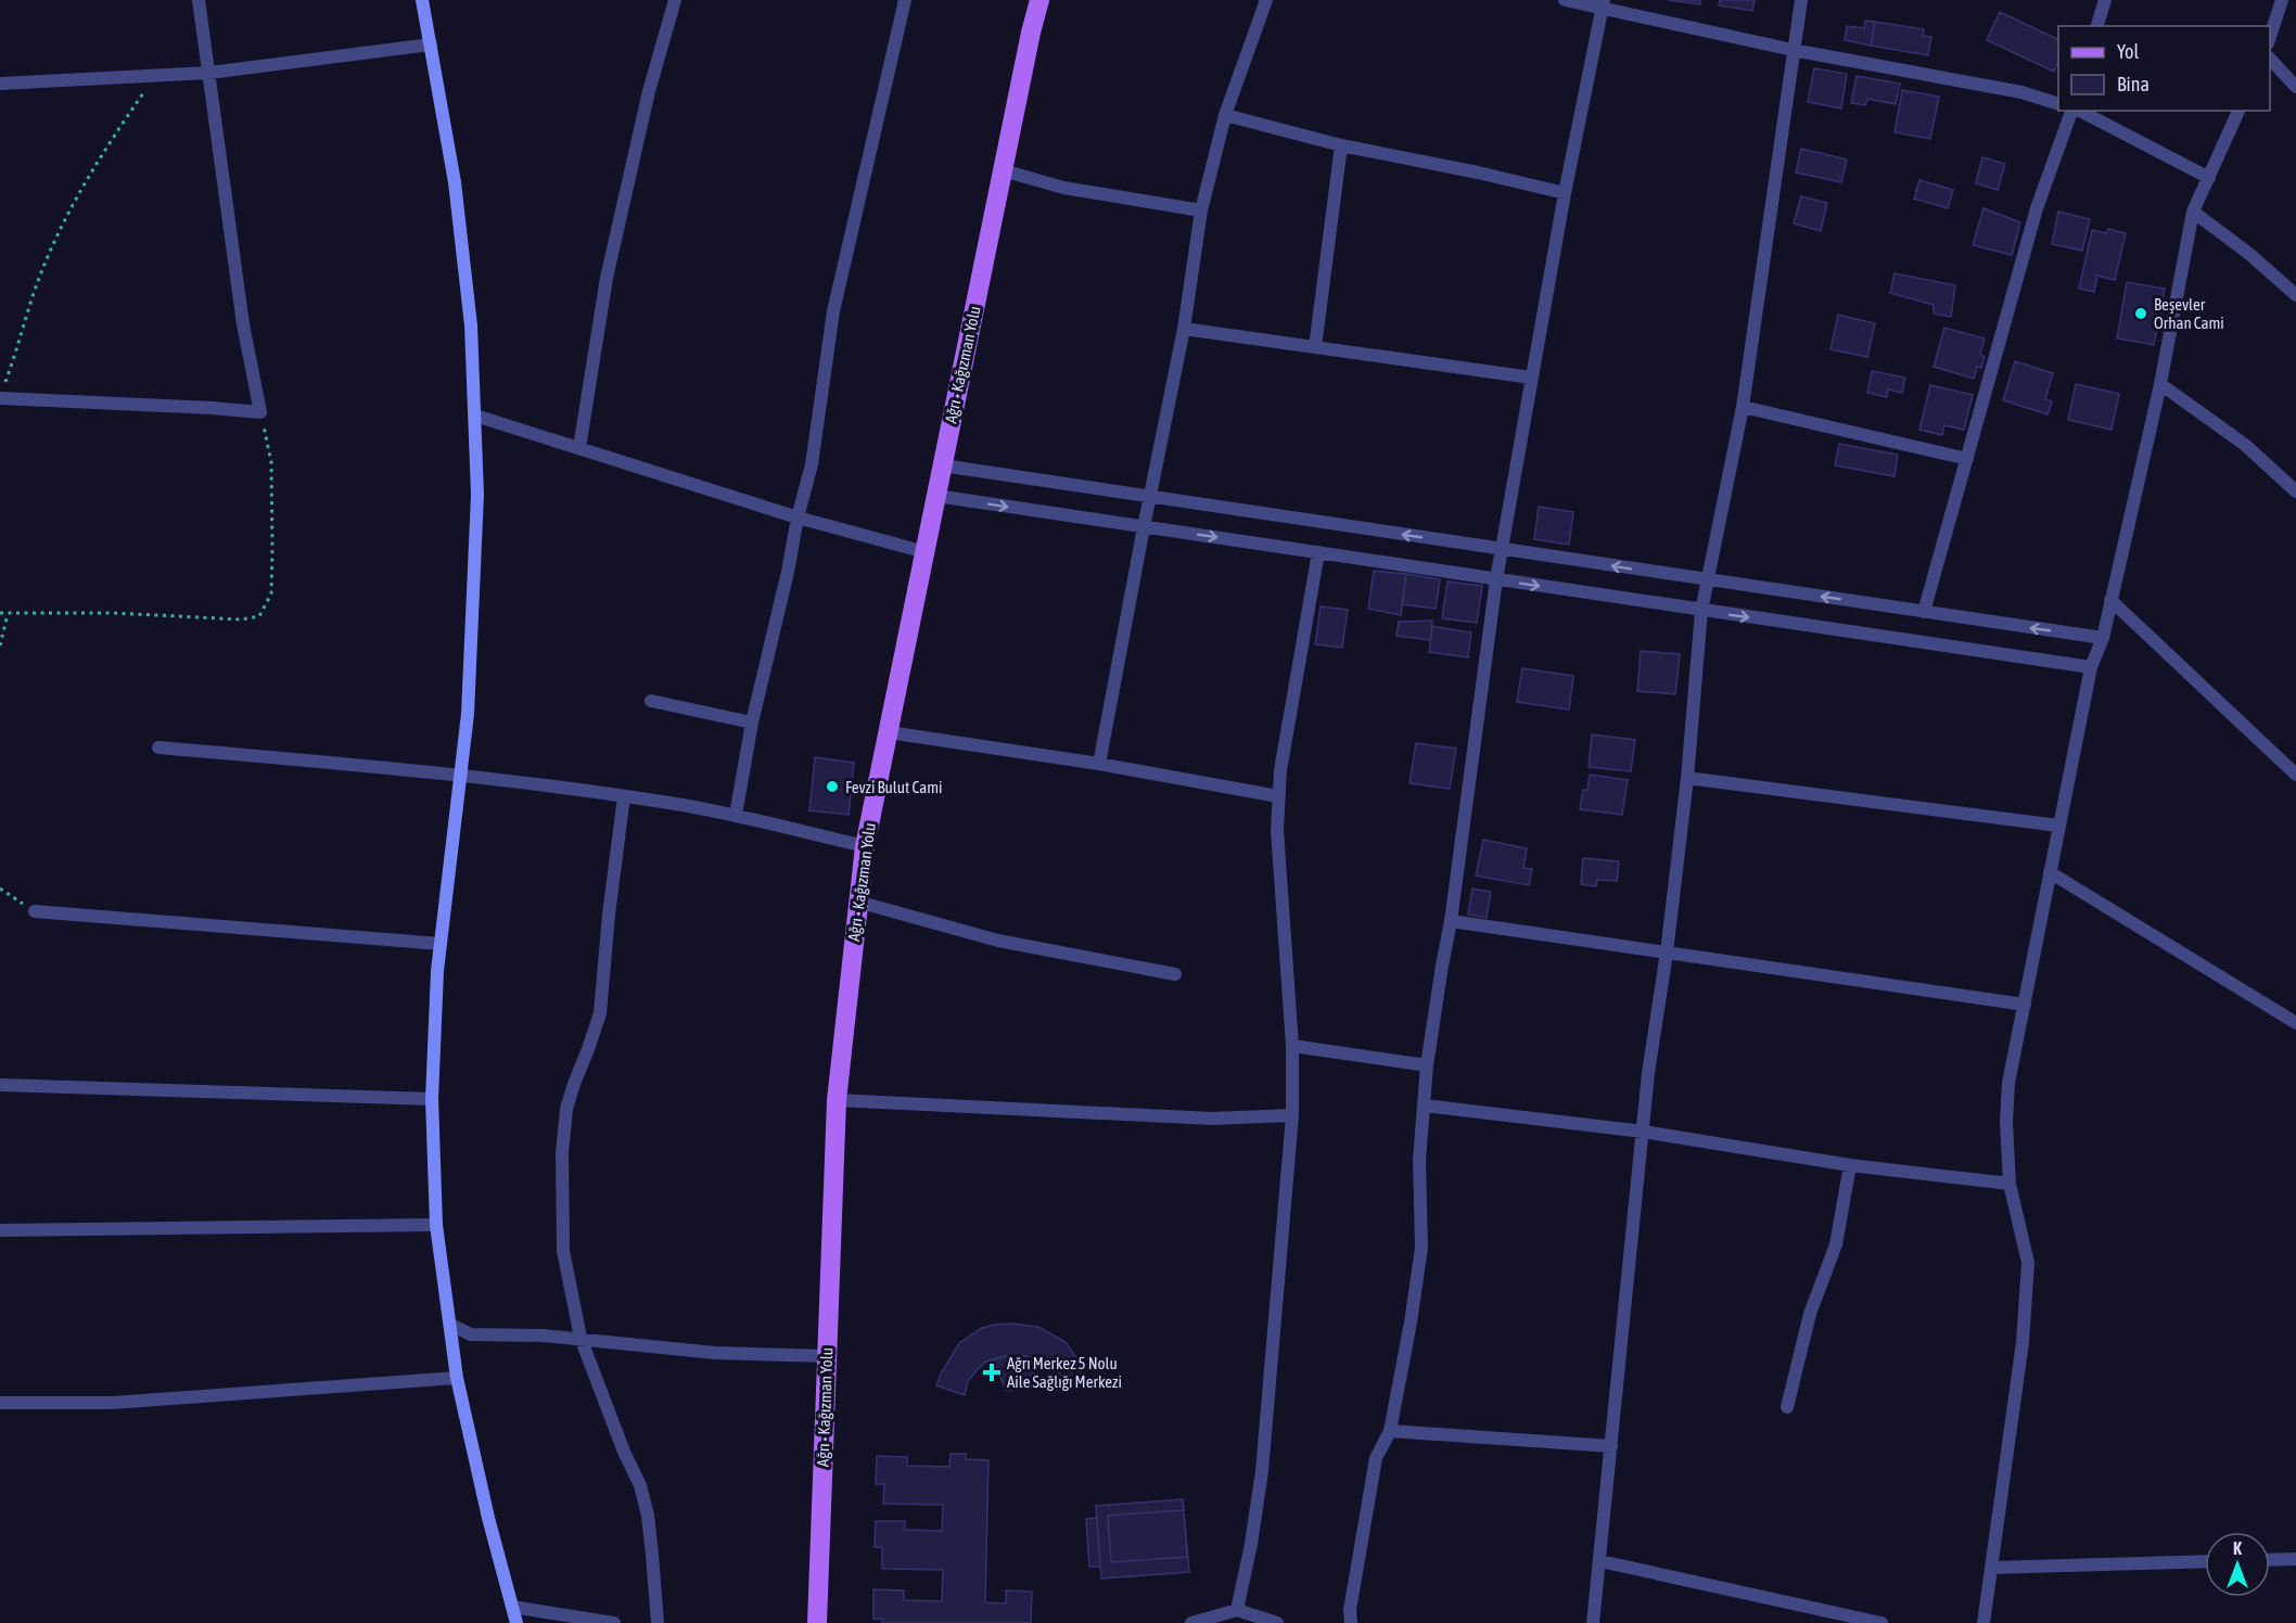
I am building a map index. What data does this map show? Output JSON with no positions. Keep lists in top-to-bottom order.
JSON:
{
  "streets": {
    "main road": ["Ağrı - Kağızman Yolu"]
  },
  "places": {
    "other": ["Beşevler Orhan Cami", "Fevzi Bulut Cami"],
    "health": ["Ağrı Merkez 5 Nolu Aile Sağlığı Merkezi"]
  },
  "legend": ["Yol", "Bina"],
  "north": "top"
}
